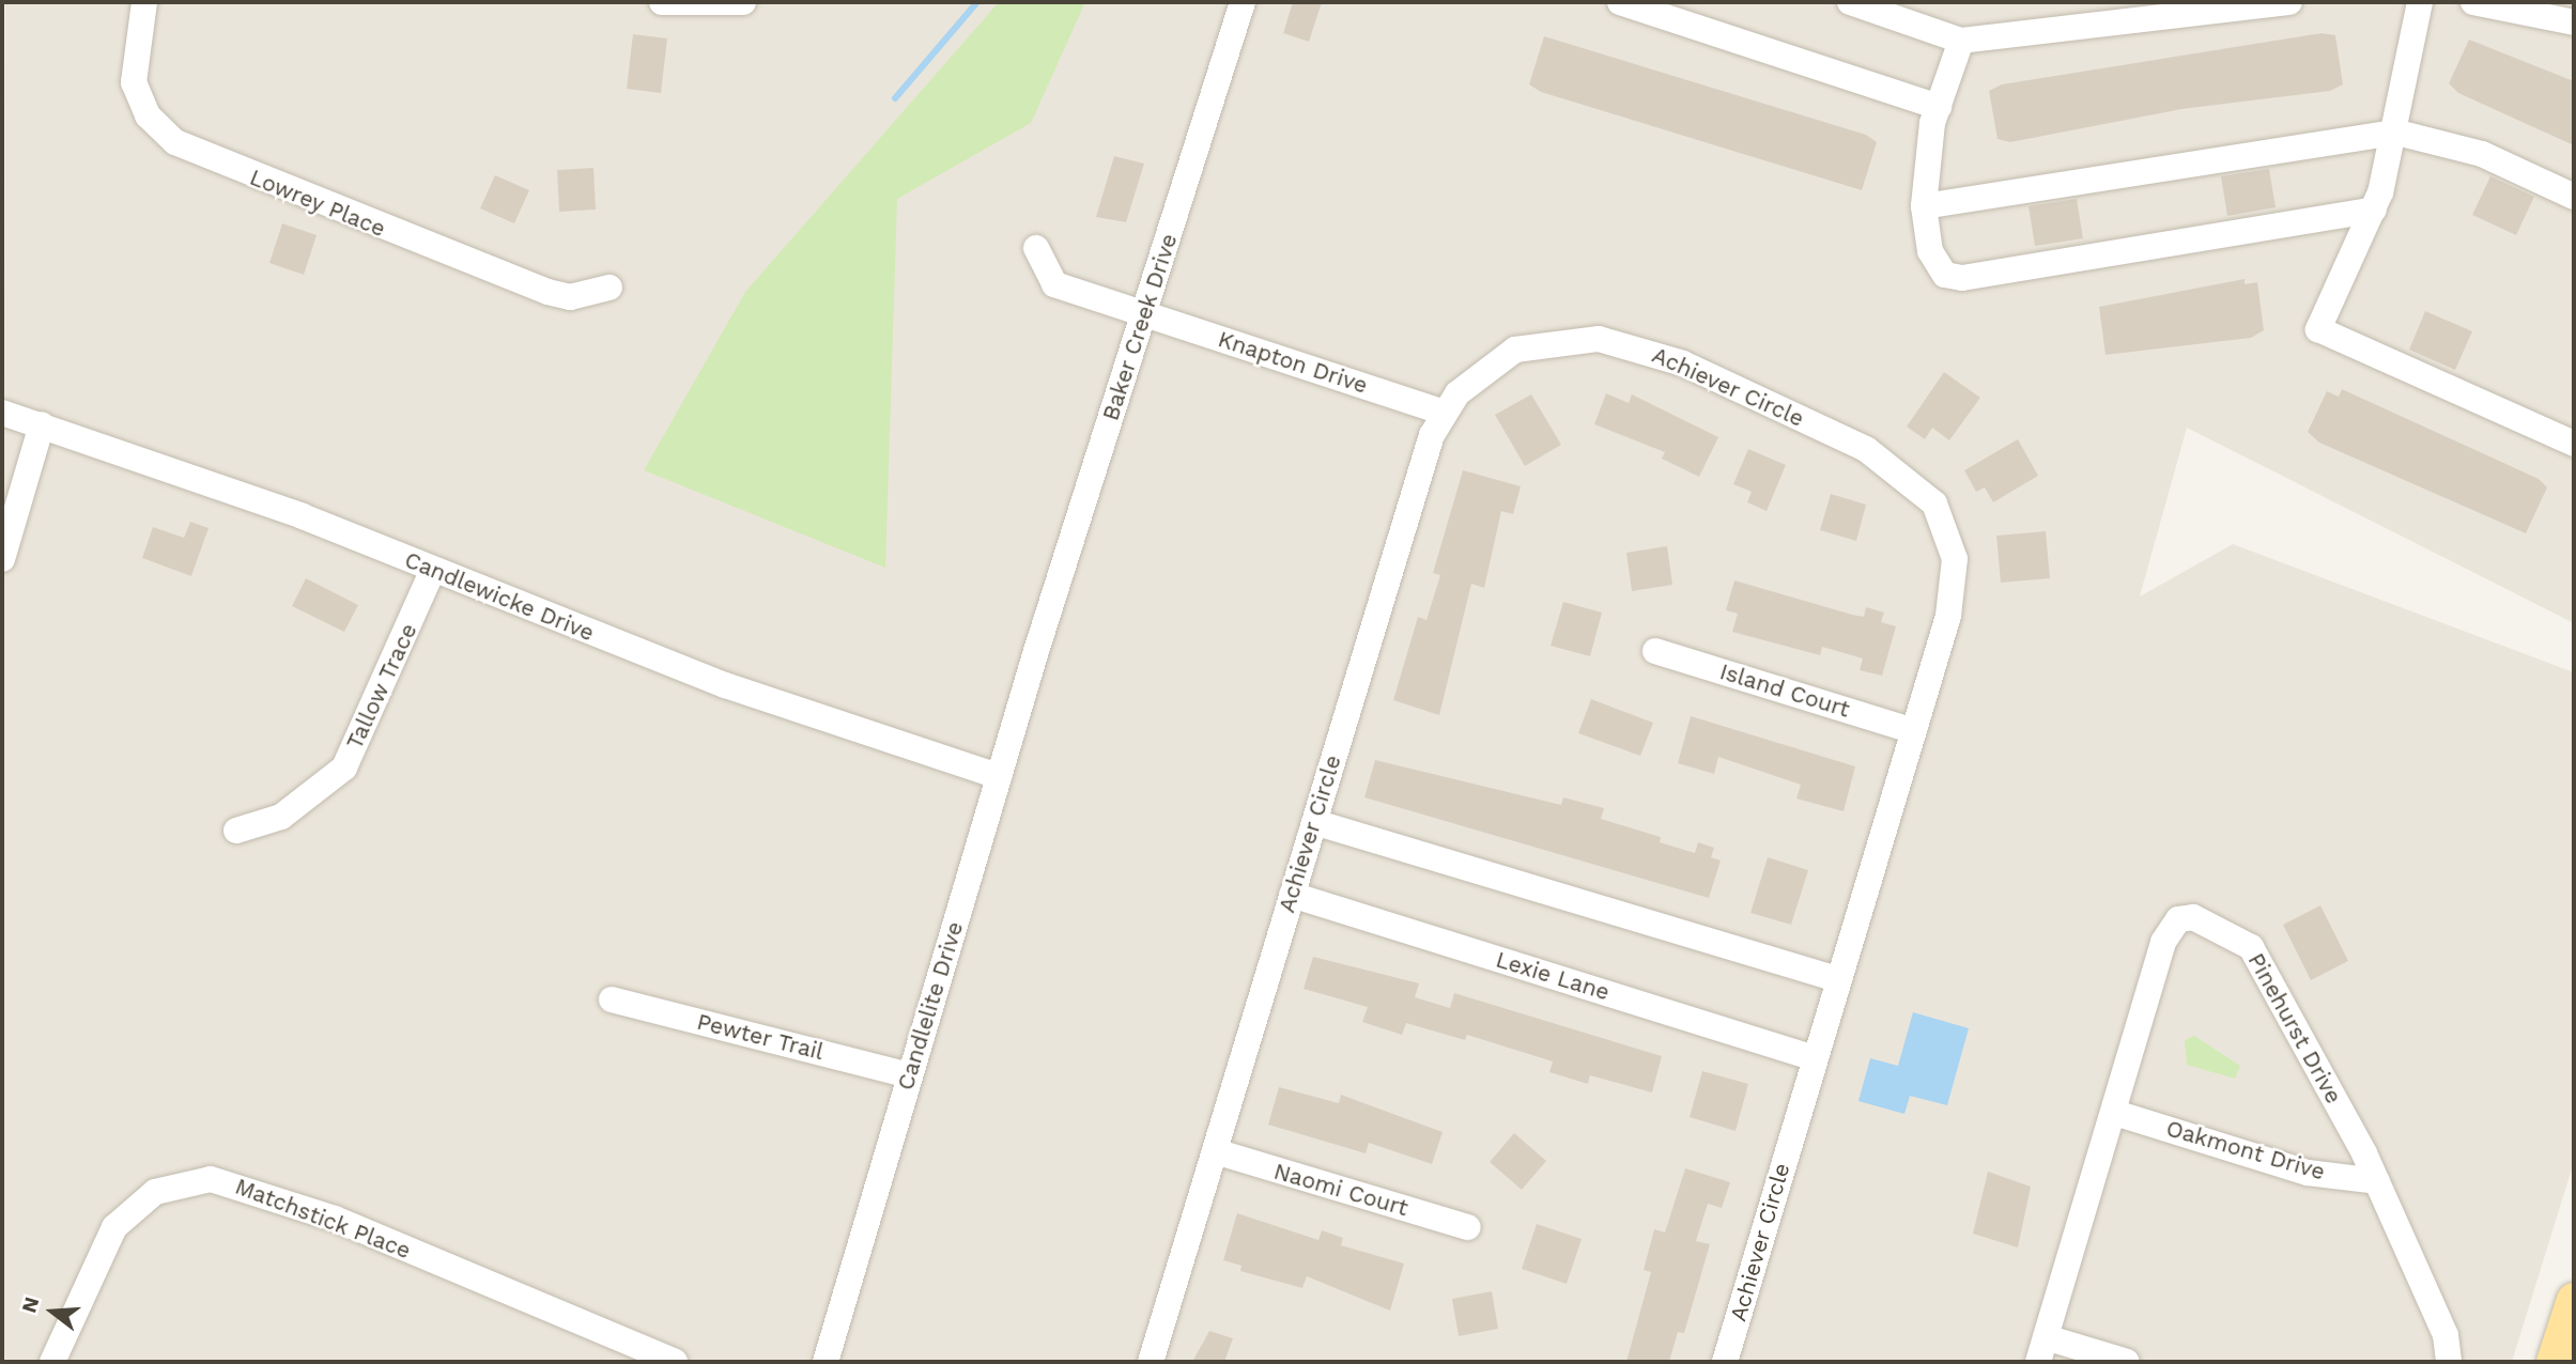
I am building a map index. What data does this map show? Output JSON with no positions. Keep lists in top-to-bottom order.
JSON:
{
  "streets": {
    "street": [
      "Lowrey Place",
      "Baker Creek Drive",
      "Knapton Drive",
      "Achiever Circle",
      "Candlewicke Drive",
      "Tallow Trace",
      "Island Court",
      "Lexie Lane",
      "Candlelite Drive",
      "Pinehurst Drive",
      "Pewter Trail",
      "Oakmont Drive",
      "Naomi Court",
      "Matchstick Place"
    ]
  },
  "crossings": [
    ["Baker Creek Drive", "Knapton Drive"],
    ["Baker Creek Drive", "Candlelite Drive"],
    ["Knapton Drive", "Achiever Circle"],
    ["Achiever Circle", "Island Court"],
    ["Achiever Circle", "Lexie Lane"],
    ["Achiever Circle", "Naomi Court"],
    ["Candlewicke Drive", "Tallow Trace"],
    ["Candlewicke Drive", "Candlelite Drive"],
    ["Candlelite Drive", "Pewter Trail"],
    ["Pinehurst Drive", "Oakmont Drive"]
  ],
  "north": "left"
}
